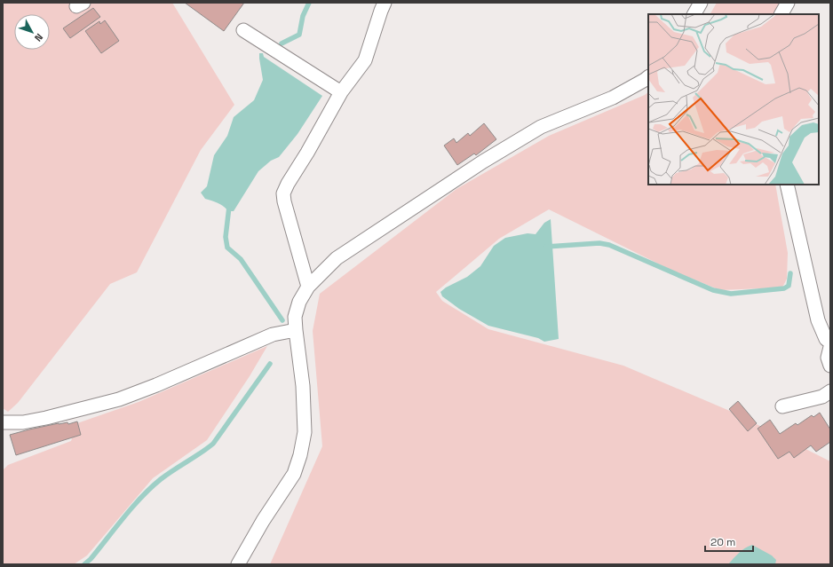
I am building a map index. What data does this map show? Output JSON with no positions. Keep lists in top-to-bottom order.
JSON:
{
  "scale_bar": "20 m",
  "north": "bottom right"
}
